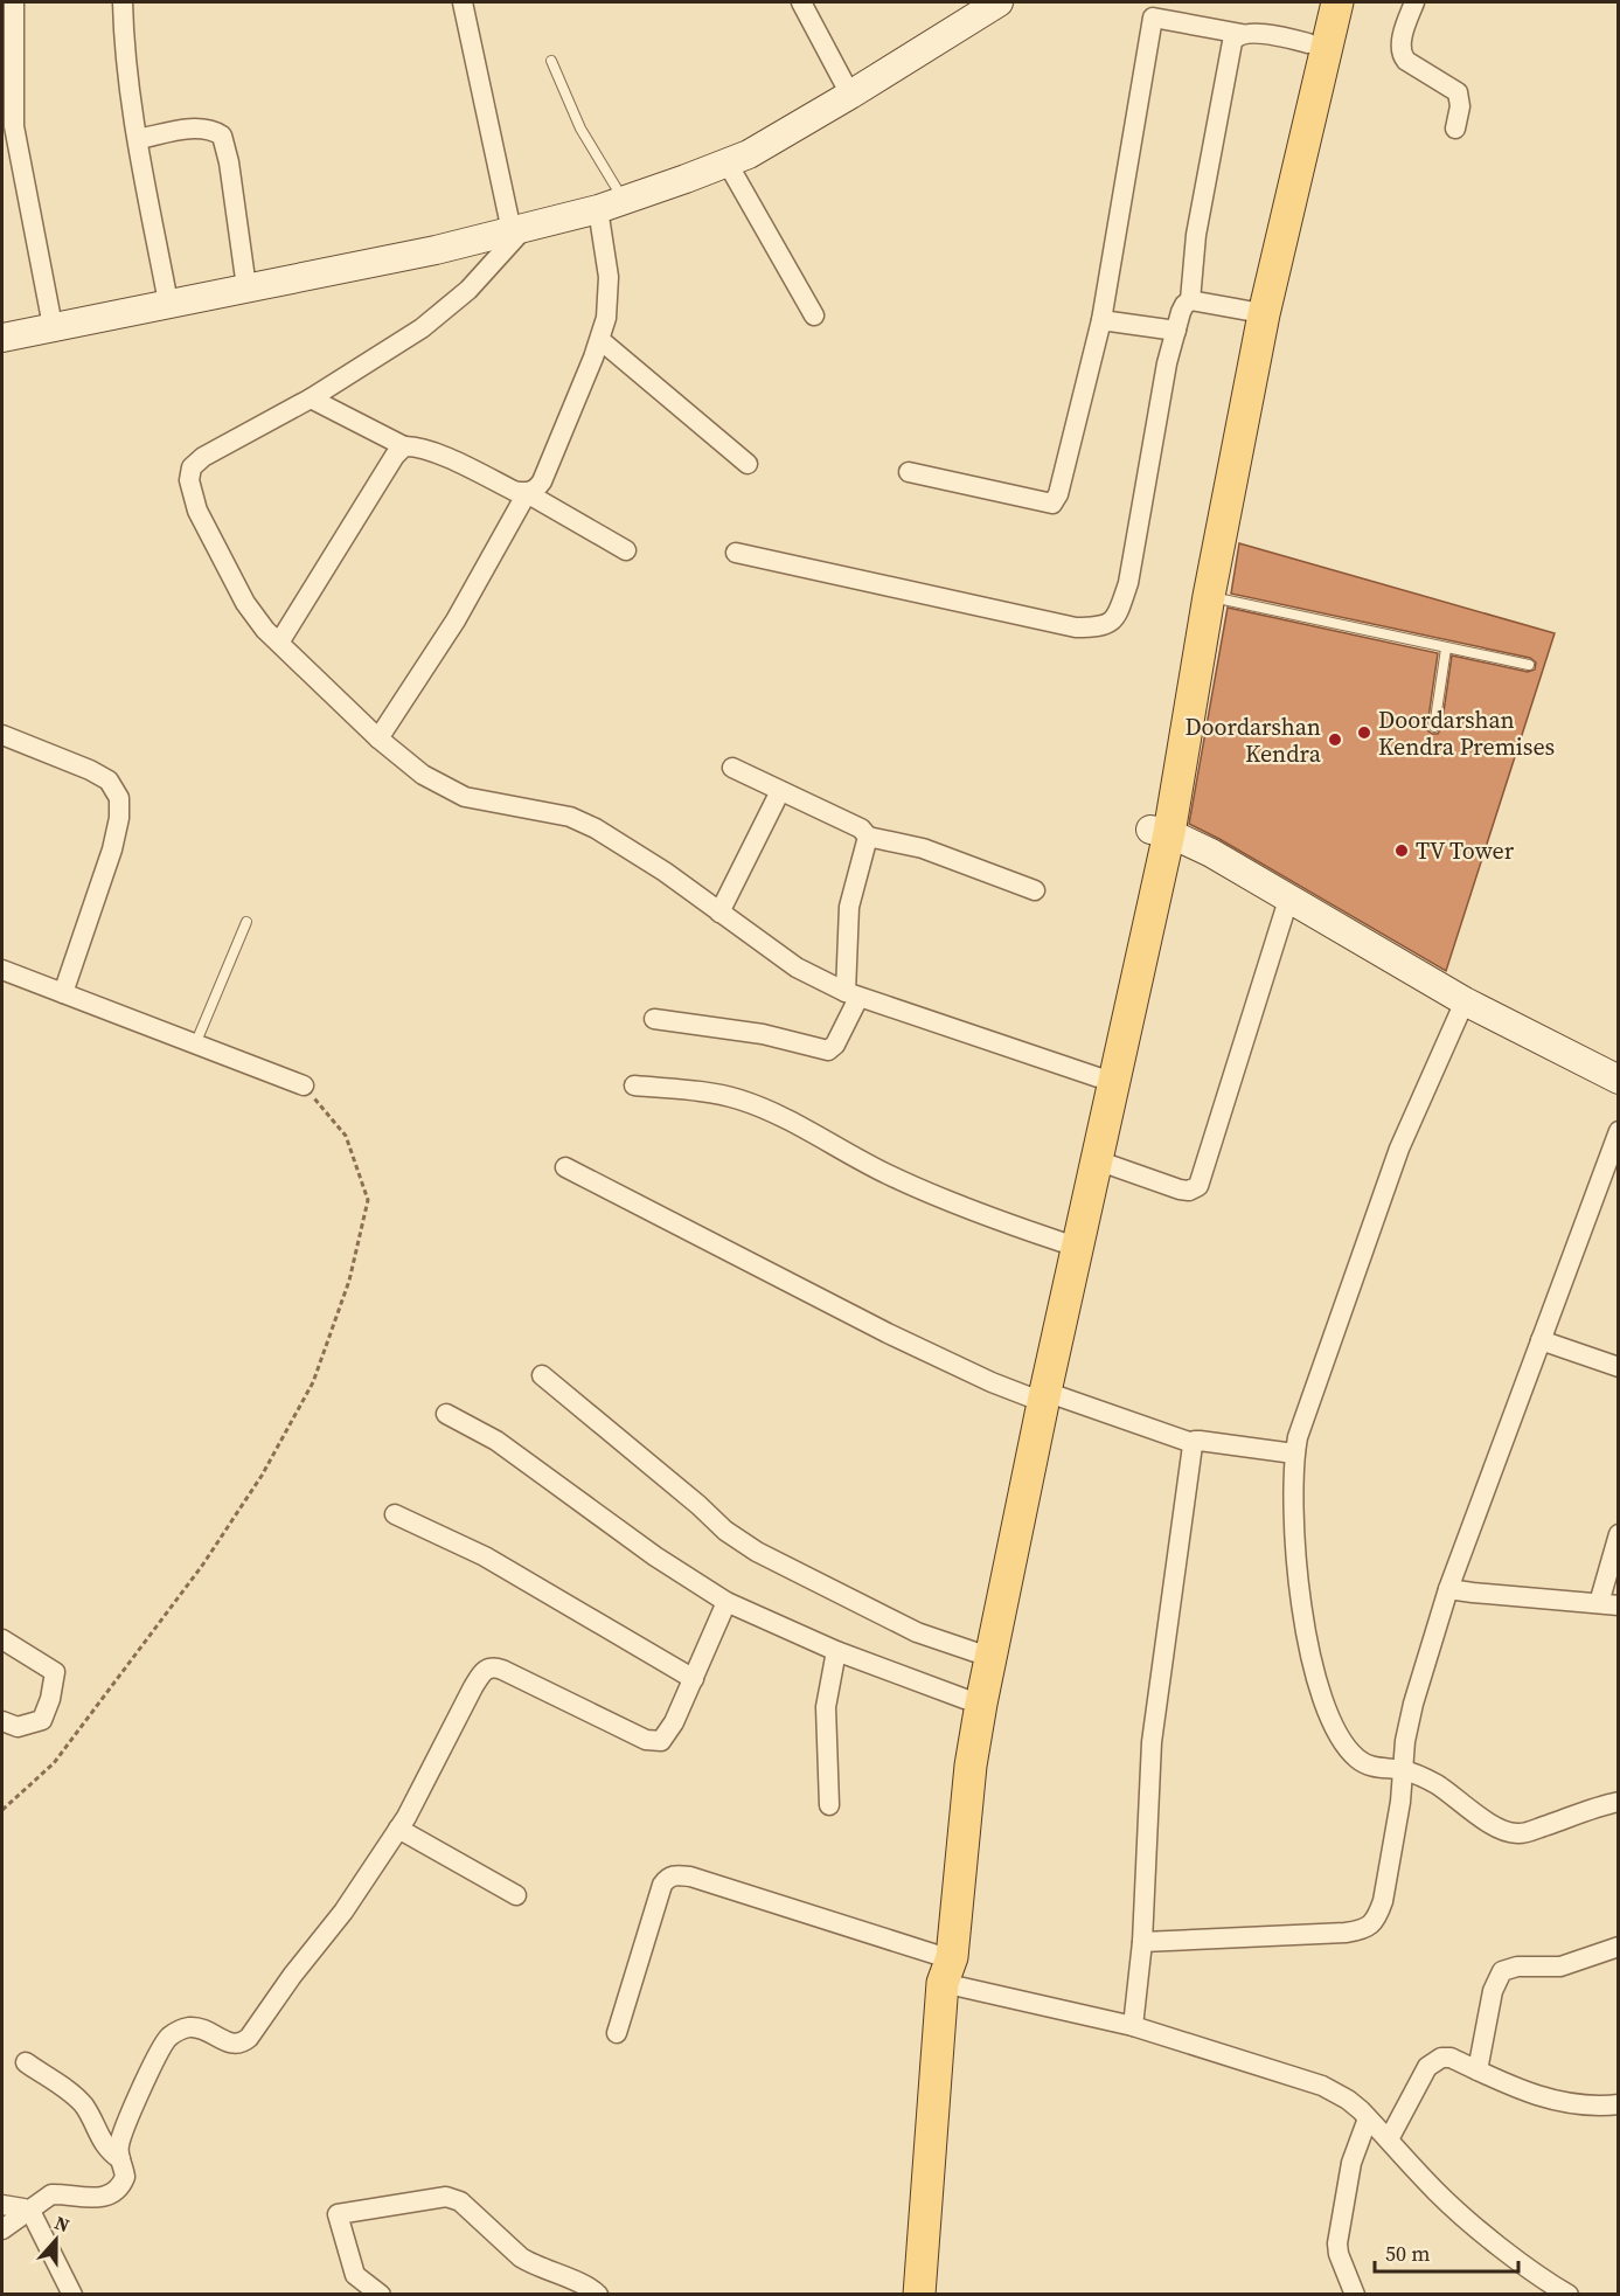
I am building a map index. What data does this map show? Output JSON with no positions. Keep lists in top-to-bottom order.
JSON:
{
  "places": ["Doordarshan Kendra Premises", "Doordarshan Kendra", "TV Tower"],
  "scale_bar": "50 m",
  "north": "top"
}
